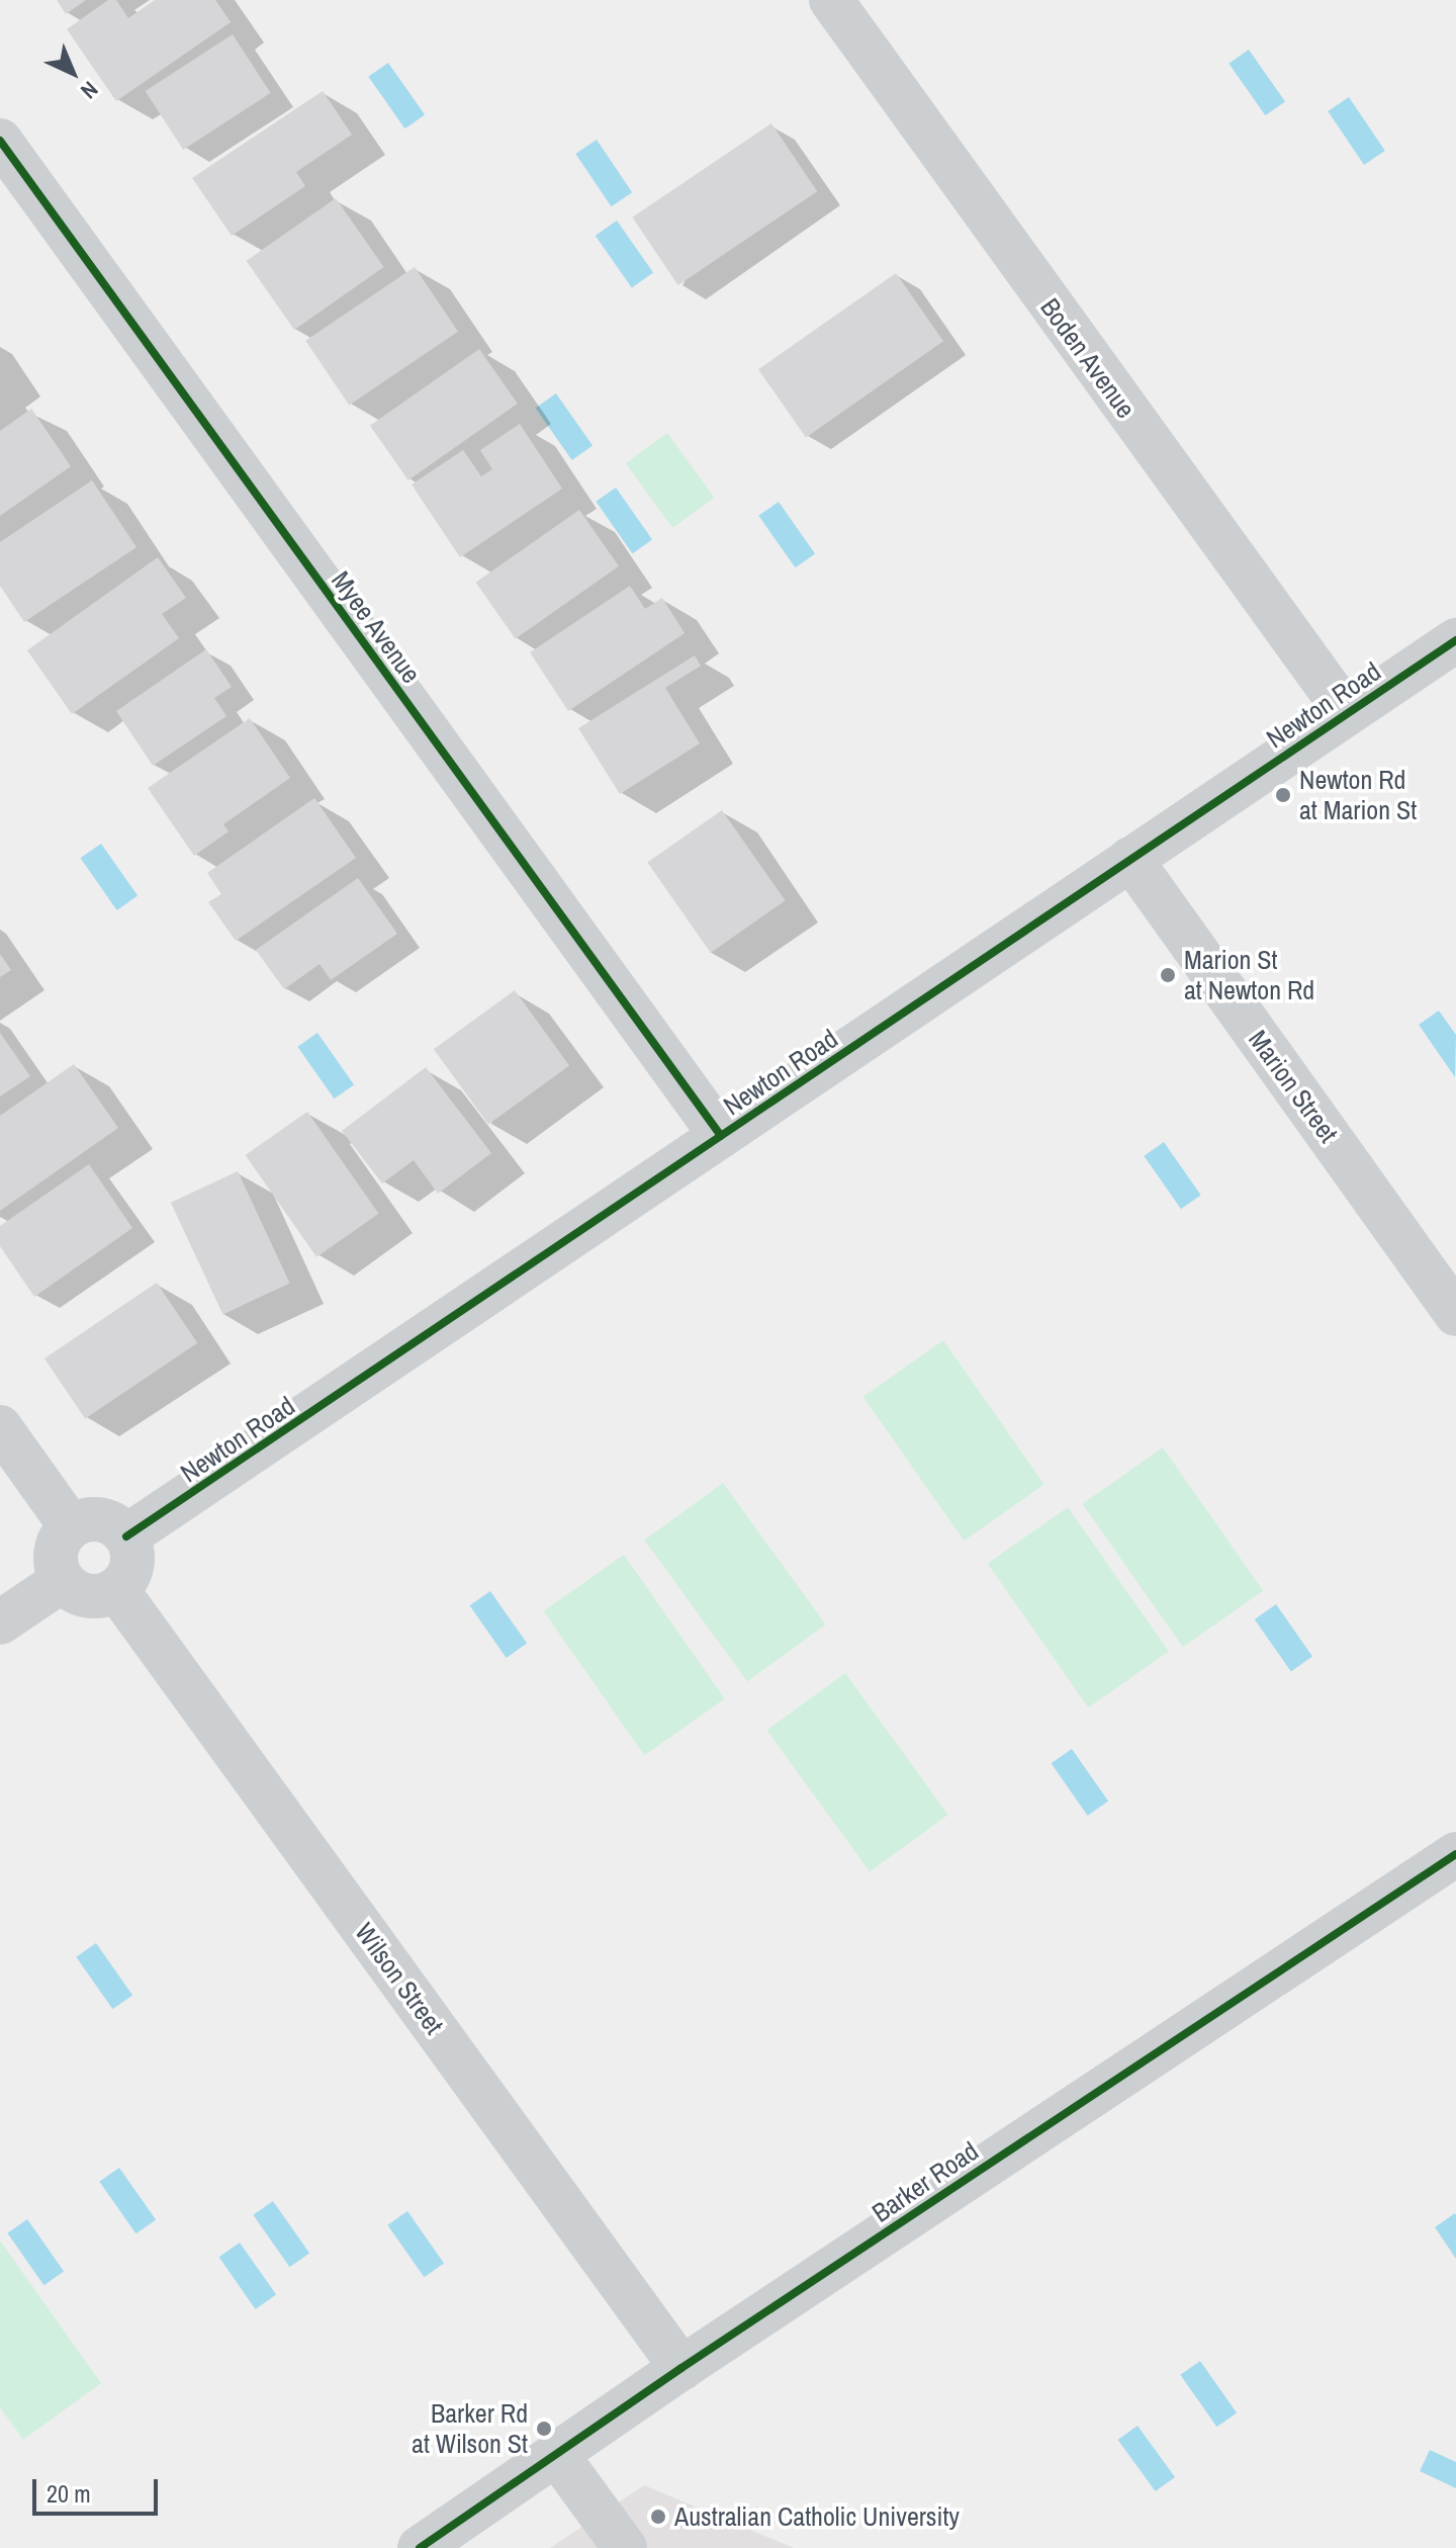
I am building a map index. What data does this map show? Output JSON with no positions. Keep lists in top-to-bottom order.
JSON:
{
  "streets": {
    "street": [
      "Boden Avenue",
      "Myee Avenue",
      "Newton Road",
      "Marion Street",
      "Wilson Street",
      "Barker Road"
    ]
  },
  "crossings": [
    ["Boden Avenue", "Newton Road"],
    ["Myee Avenue", "Newton Road"],
    ["Newton Road", "Marion Street"],
    ["Newton Road", "Wilson Street"],
    ["Wilson Street", "Barker Road"]
  ],
  "places": [
    "Newton Rd at Marion St",
    "Marion St at Newton Rd",
    "Barker Rd at Wilson St",
    "Australian Catholic University"
  ],
  "scale_bar": "20 m",
  "north": "bottom right"
}
